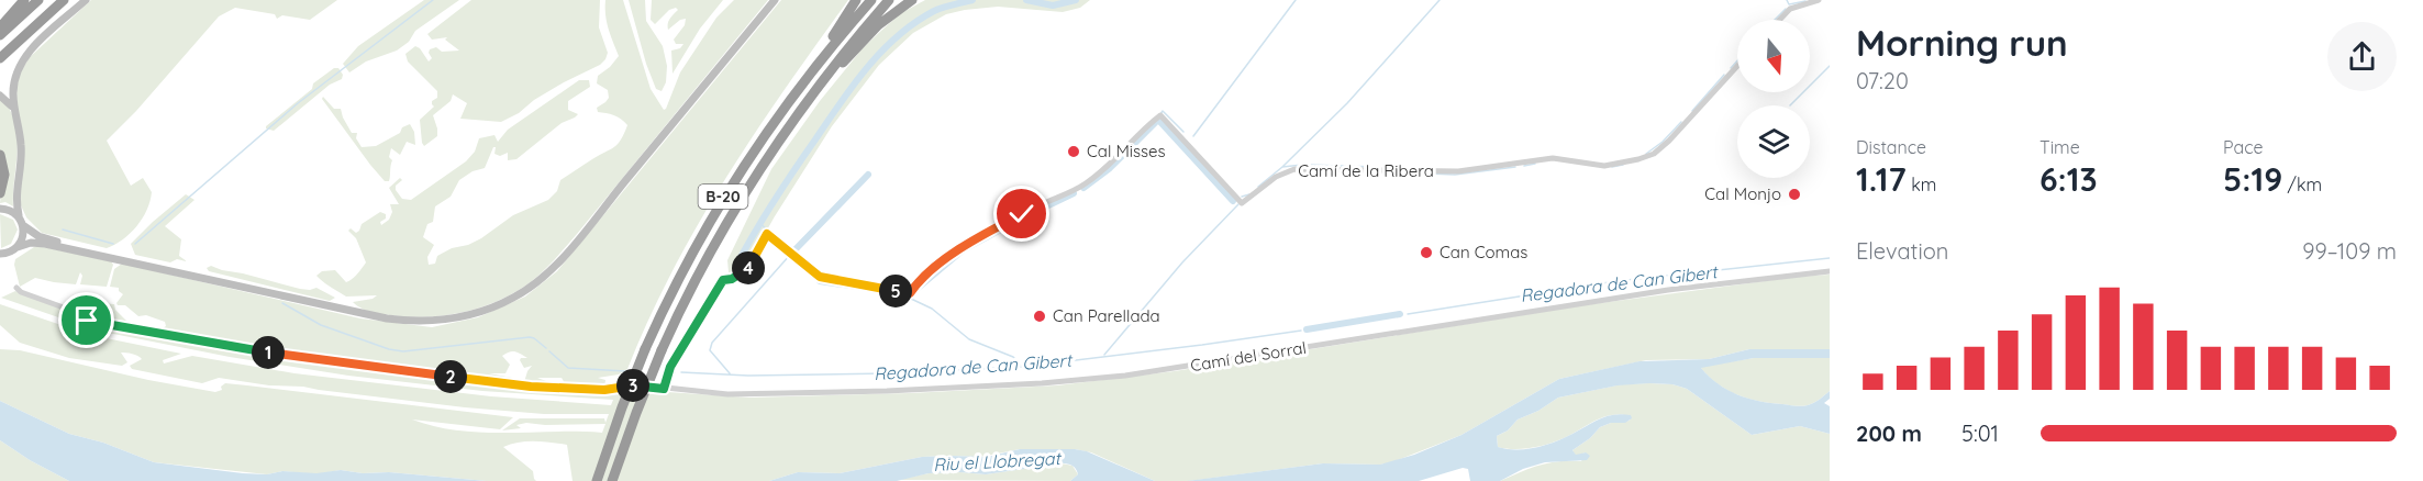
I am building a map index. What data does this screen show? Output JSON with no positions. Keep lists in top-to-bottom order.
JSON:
{
  "streets": {
    "highway": ["B-20"],
    "street": ["Camí de la Ribera", "Camí del Sorral"]
  },
  "crossings": [
    ["Camí de la Ribera", "Camí del Sorral"]
  ],
  "water": ["Regadora de Can Gibert", "Riu el Llobregat"],
  "places": [
    "Cal Misses",
    "Cal Monjo",
    "Can Comas",
    "Can Parellada"
  ],
  "north": "bottom",
  "page": {
    "heading": ["Morning run", "07:20"],
    "stats": [
      ["Distance", "1.17 km"],
      ["Time", "6:13"],
      ["Pace", "5:19 /km"]
    ],
    "chart": ["Elevation", "99–109 m"],
    "pins": [
      "4",
      "5",
      "1",
      "2",
      "3"
    ],
    "list": [
      {
        "name": "200 m",
        "note": "5:01"
      }
    ]
  }
}
